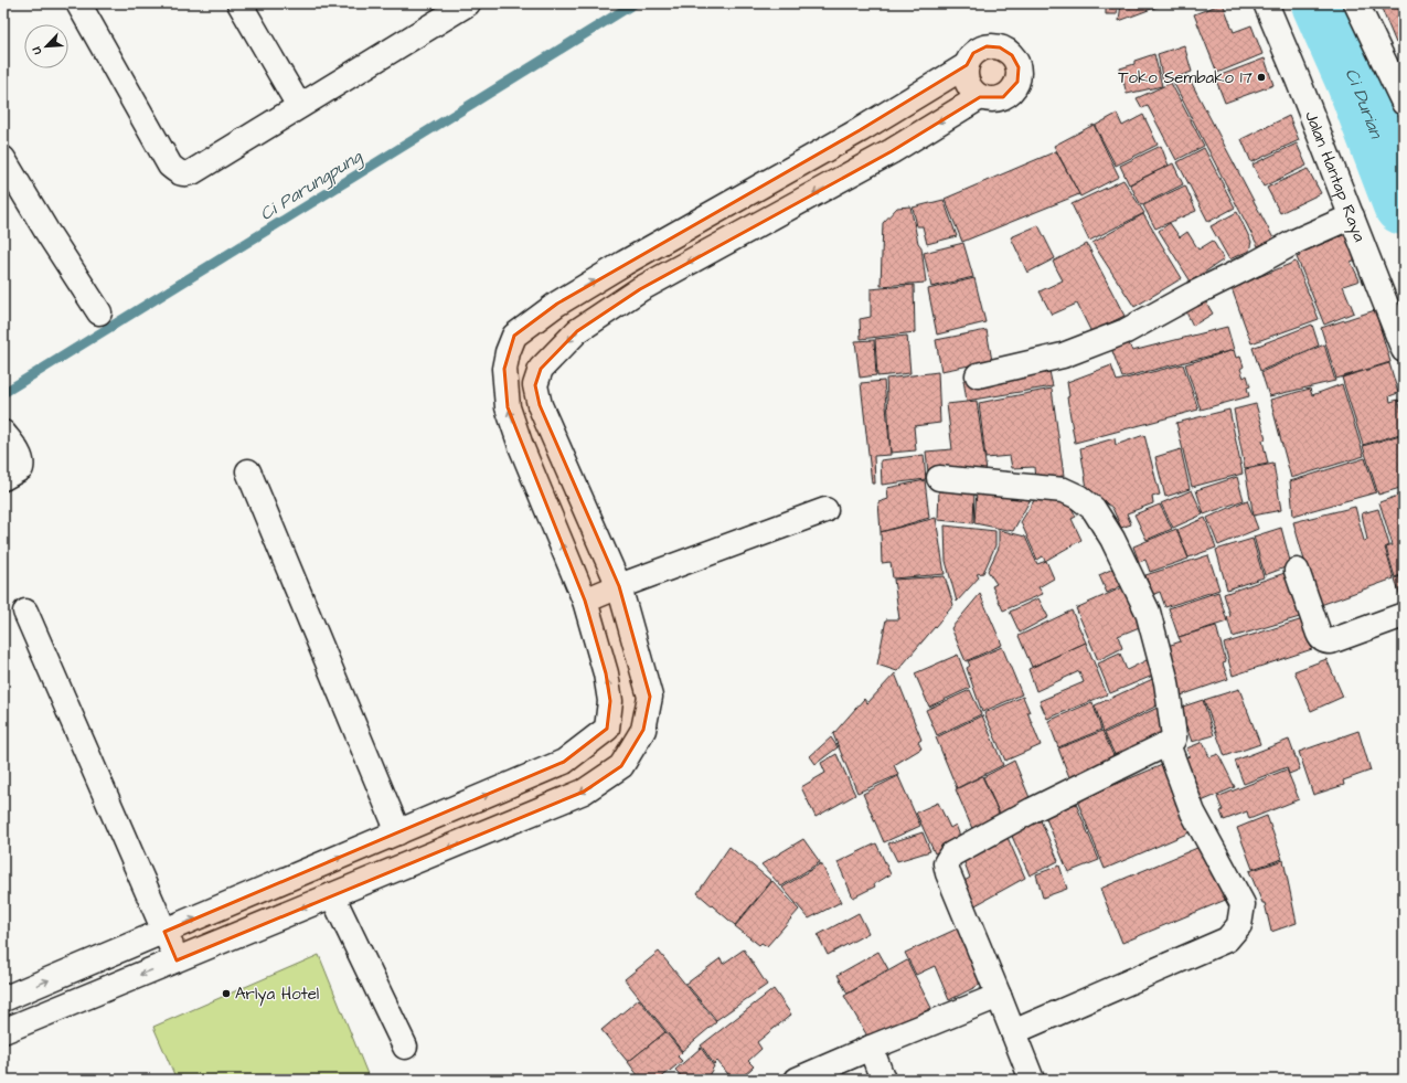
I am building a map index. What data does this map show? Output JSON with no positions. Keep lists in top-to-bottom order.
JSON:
{
  "streets": {
    "street": ["Jalan Hantap Raya"]
  },
  "water": ["Ci Durian", "Ci Parungpung"],
  "places": ["Toko Sembako 17", "Arlya Hotel"],
  "north": "bottom left"
}
